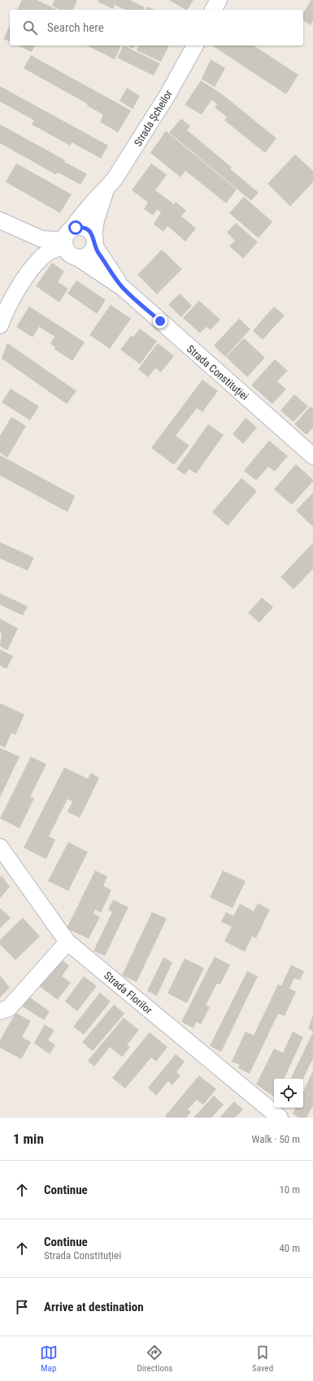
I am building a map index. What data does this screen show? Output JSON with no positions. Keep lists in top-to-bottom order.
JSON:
{
  "streets": {
    "street": ["Strada Șcheilor", "Strada Constituției", "Strada Florilor"]
  },
  "crossings": [
    ["Strada Șcheilor", "Strada Constituției"]
  ],
  "page": {
    "search": "Search here",
    "heading": ["1 min", "Walk · 50 m"],
    "list": [
      ["Continue", "10 m"],
      ["Continue", "Strada Constituției", "40 m"],
      "Arrive at destination"
    ],
    "nav": ["Map", "Directions", "Saved"]
  }
}
